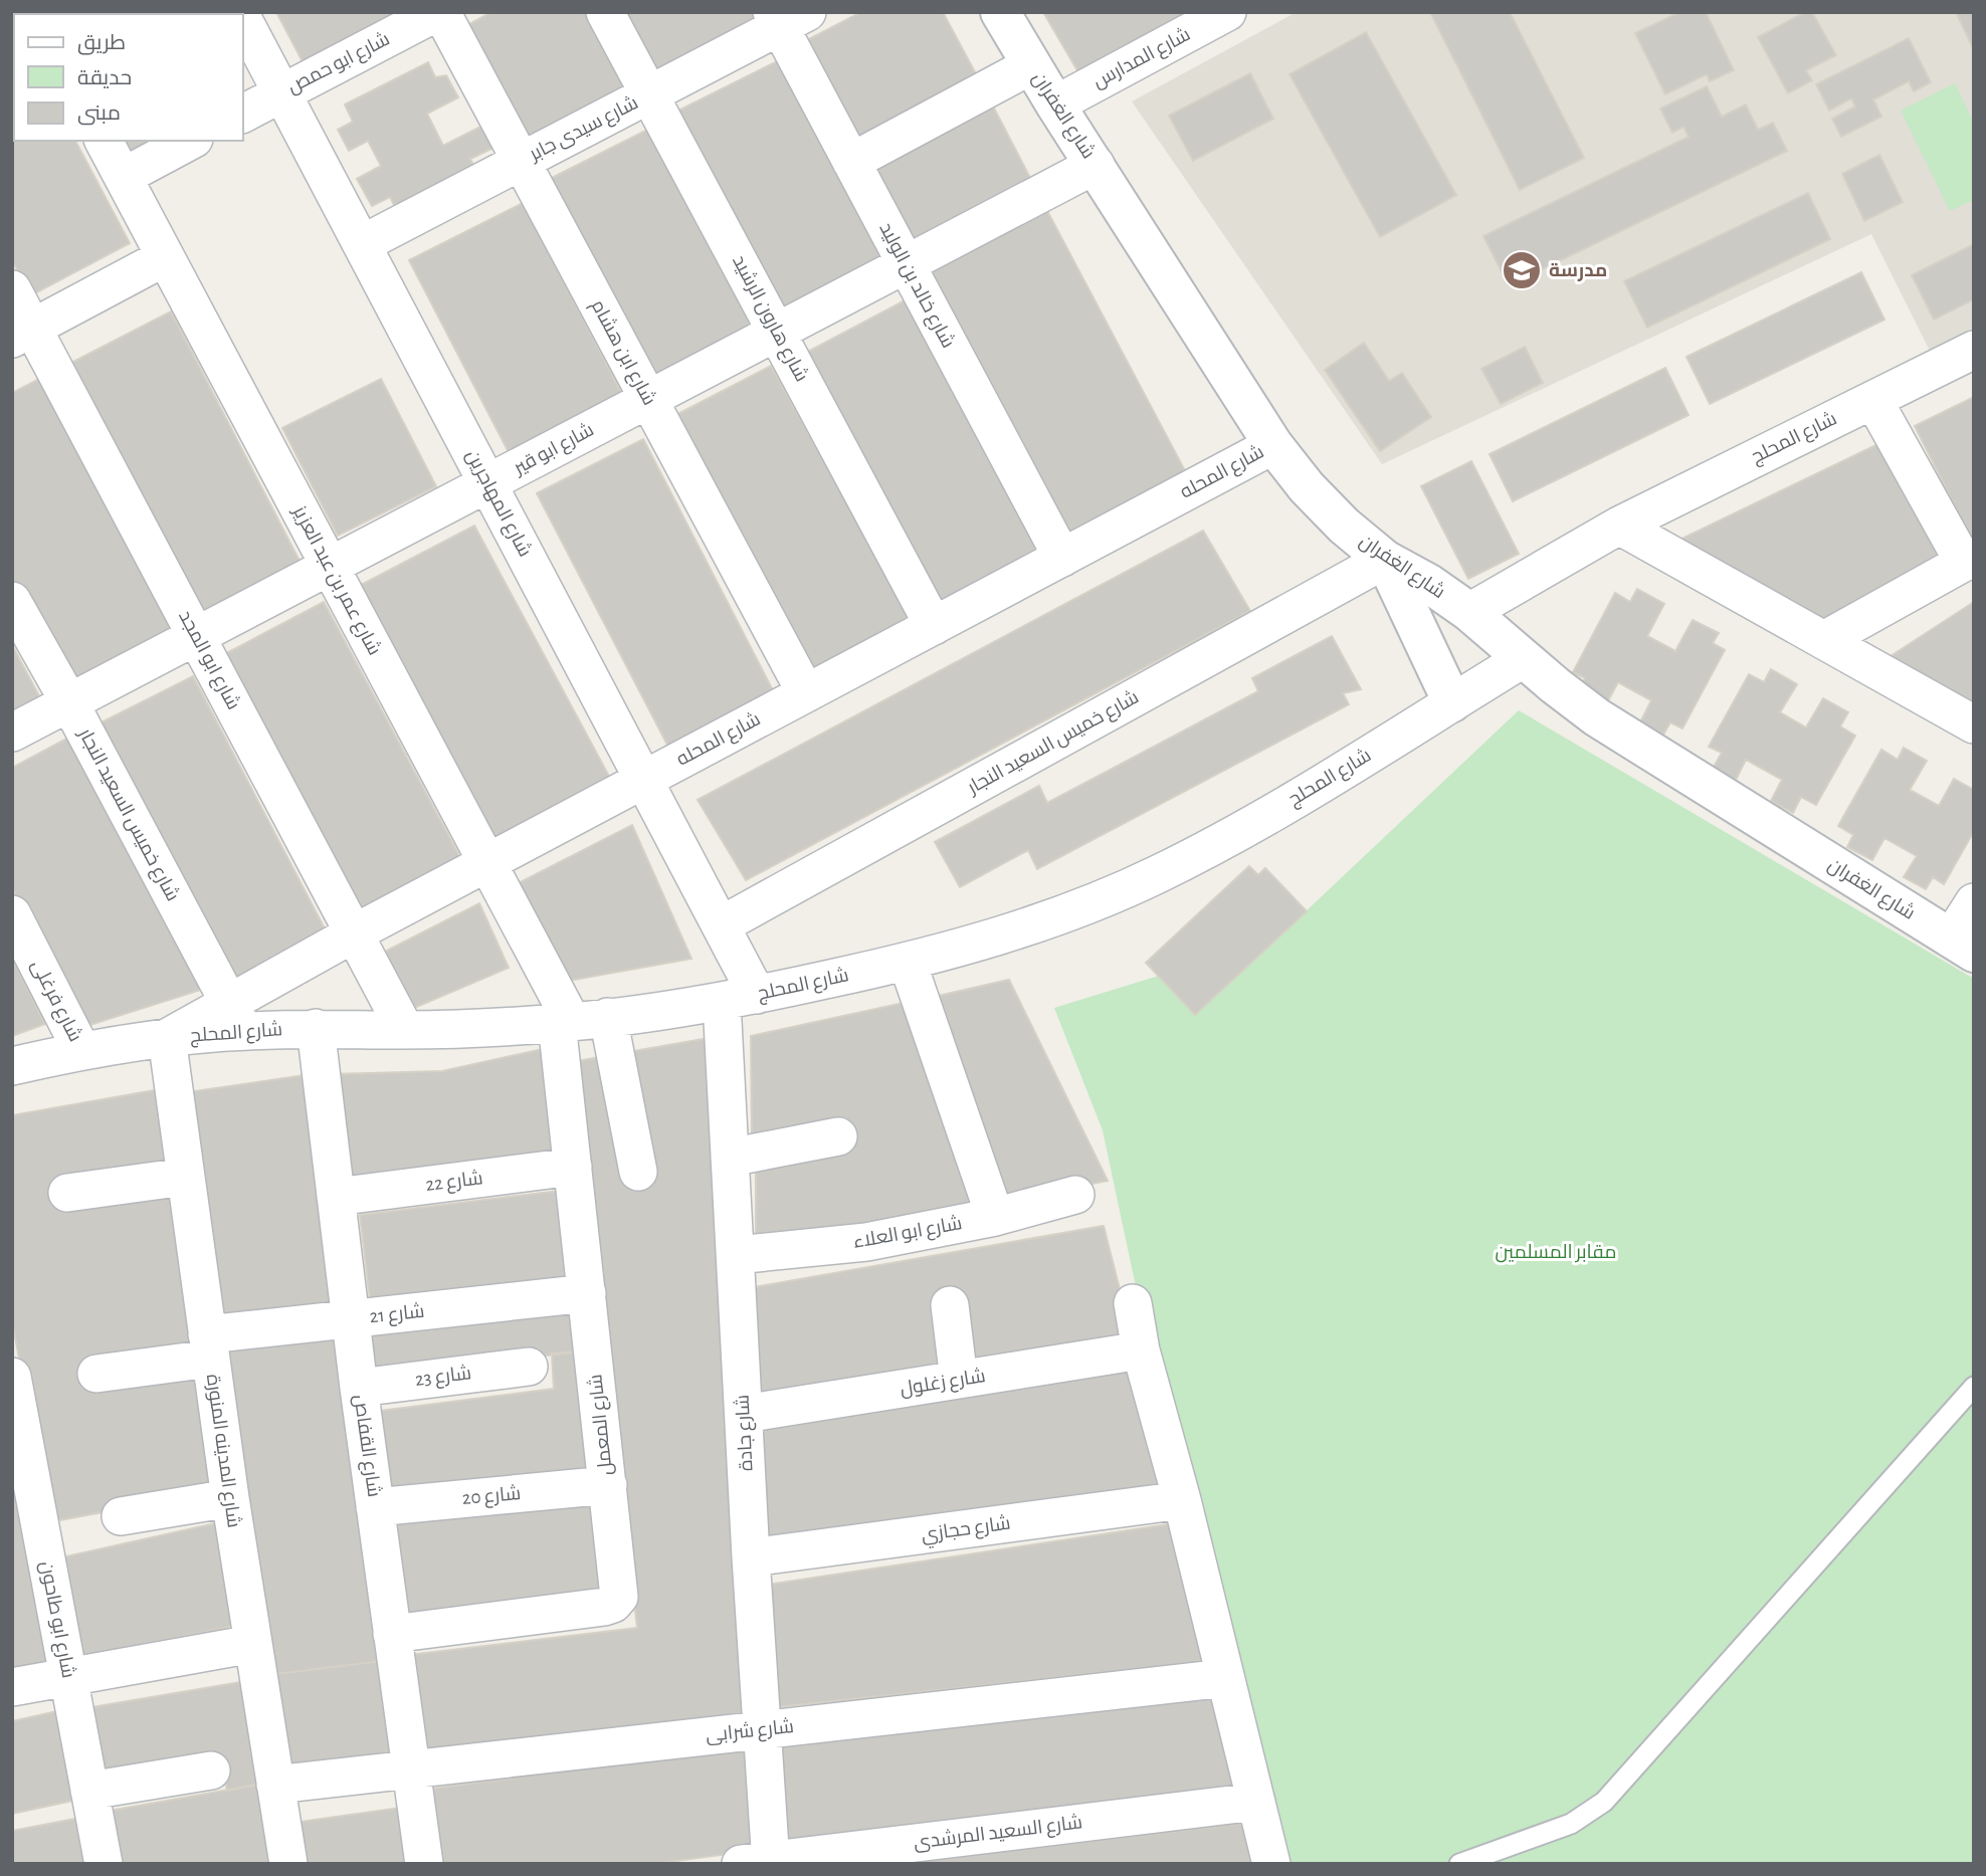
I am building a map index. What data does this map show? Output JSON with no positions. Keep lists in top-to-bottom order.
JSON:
{
  "streets": {
    "street": [
      "شارع المدارس",
      "شارع ابو حمص",
      "شارع الغفران",
      "شارع سيدى جابر",
      "شارع خالد بن الوليد",
      "شارع هارون الرشيد",
      "شارع ابن هشام",
      "شارع المحلج",
      "شارع ابو قير",
      "شارع المحله",
      "شارع المهاجرين",
      "شارع عمر بن عبد العزيز",
      "شارع ابو المجد",
      "شارع خميس السعيد النجار",
      "شارع فرغلى",
      "شارع 22",
      "شارع ابو العلاء",
      "شارع 21",
      "شارع 23",
      "شارع زغلول",
      "شارع المعمل",
      "شارع جادة",
      "شارع القفاص",
      "شارع المدينه المنورة",
      "شارع 20",
      "شارع حجازي",
      "شارع ابو طاحون",
      "شارع شرابى",
      "شارع السعيد المرشدى"
    ]
  },
  "crossings": [
    ["شارع المدارس", "شارع الغفران"],
    ["شارع ابو حمص", "شارع ابن هشام"],
    ["شارع ابو حمص", "شارع المهاجرين"],
    ["شارع الغفران", "شارع المحلج"],
    ["شارع الغفران", "شارع ابو قير"],
    ["شارع الغفران", "شارع المحله"],
    ["شارع الغفران", "شارع خميس السعيد النجار"],
    ["شارع سيدى جابر", "شارع خالد بن الوليد"],
    ["شارع سيدى جابر", "شارع هارون الرشيد"],
    ["شارع سيدى جابر", "شارع ابن هشام"],
    ["شارع سيدى جابر", "شارع المهاجرين"],
    ["شارع خالد بن الوليد", "شارع ابو قير"],
    ["شارع خالد بن الوليد", "شارع المحله"],
    ["شارع هارون الرشيد", "شارع ابو قير"],
    ["شارع هارون الرشيد", "شارع المحله"],
    ["شارع ابن هشام", "شارع ابو قير"],
    ["شارع ابن هشام", "شارع المحله"],
    ["شارع المحلج", "شارع المحله"],
    ["شارع المحلج", "شارع المهاجرين"],
    ["شارع المحلج", "شارع عمر بن عبد العزيز"],
    ["شارع المحلج", "شارع ابو المجد"],
    ["شارع المحلج", "شارع خميس السعيد النجار"],
    ["شارع المحلج", "شارع فرغلى"],
    ["شارع المحلج", "شارع المعمل"],
    ["شارع المحلج", "شارع جادة"],
    ["شارع المحلج", "شارع القفاص"],
    ["شارع المحلج", "شارع المدينه المنورة"],
    ["شارع ابو قير", "شارع المهاجرين"],
    ["شارع ابو قير", "شارع عمر بن عبد العزيز"],
    ["شارع ابو قير", "شارع ابو المجد"],
    ["شارع ابو قير", "شارع خميس السعيد النجار"],
    ["شارع المحله", "شارع المهاجرين"],
    ["شارع المحله", "شارع عمر بن عبد العزيز"],
    ["شارع المحله", "شارع ابو المجد"],
    ["شارع المحله", "شارع خميس السعيد النجار"],
    ["شارع المهاجرين", "شارع خميس السعيد النجار"],
    ["شارع عمر بن عبد العزيز", "شارع المعمل"],
    ["شارع 22", "شارع المعمل"],
    ["شارع 22", "شارع القفاص"],
    ["شارع ابو العلاء", "شارع جادة"],
    ["شارع 21", "شارع المعمل"],
    ["شارع 21", "شارع القفاص"],
    ["شارع 21", "شارع المدينه المنورة"],
    ["شارع 23", "شارع القفاص"],
    ["شارع زغلول", "شارع جادة"],
    ["شارع المعمل", "شارع القفاص"],
    ["شارع المعمل", "شارع 20"],
    ["شارع جادة", "شارع حجازي"],
    ["شارع جادة", "شارع شرابى"],
    ["شارع جادة", "شارع السعيد المرشدى"],
    ["شارع القفاص", "شارع 20"],
    ["شارع القفاص", "شارع شرابى"],
    ["شارع المدينه المنورة", "شارع شرابى"]
  ],
  "parks": ["مقابر المسلمين"],
  "places": {
    "school or university": ["مدرسة"]
  },
  "legend": ["طريق", "حديقة", "مبنى"]
}
